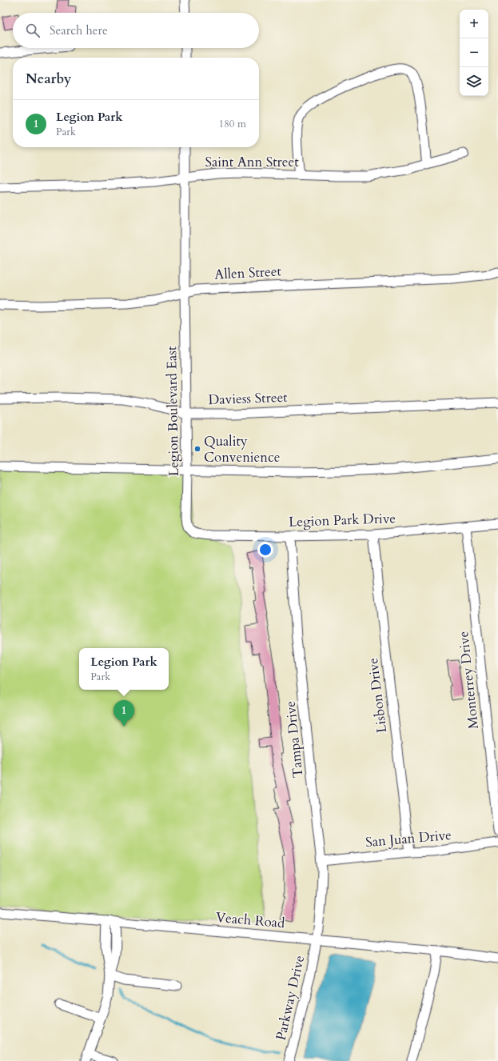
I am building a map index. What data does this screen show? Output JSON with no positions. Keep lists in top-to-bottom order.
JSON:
{
  "streets": {
    "street": [
      "Saint Ann Street",
      "Allen Street",
      "Daviess Street",
      "Legion Boulevard East",
      "Legion Park Drive",
      "Monterrey Drive",
      "Lisbon Drive",
      "Tampa Drive",
      "San Juan Drive",
      "Veach Road",
      "Parkway Drive"
    ]
  },
  "crossings": [
    ["Saint Ann Street", "Legion Boulevard East"],
    ["Allen Street", "Legion Boulevard East"],
    ["Daviess Street", "Legion Boulevard East"],
    ["Legion Boulevard East", "Legion Park Drive"],
    ["Legion Park Drive", "Monterrey Drive"],
    ["Legion Park Drive", "Lisbon Drive"],
    ["Legion Park Drive", "Tampa Drive"],
    ["Lisbon Drive", "San Juan Drive"],
    ["Tampa Drive", "San Juan Drive"],
    ["Tampa Drive", "Veach Road"],
    ["Tampa Drive", "Parkway Drive"],
    ["Veach Road", "Parkway Drive"]
  ],
  "places": ["Quality Convenience"],
  "page": {
    "map_buttons": ["+", "−"],
    "search": "Search here",
    "heading": "Nearby",
    "list": [
      {
        "mark": "1",
        "name": "Legion Park",
        "note": "Park",
        "value": "180 m"
      }
    ],
    "popup": ["Legion Park", "Park"],
    "pins": "1"
  }
}
